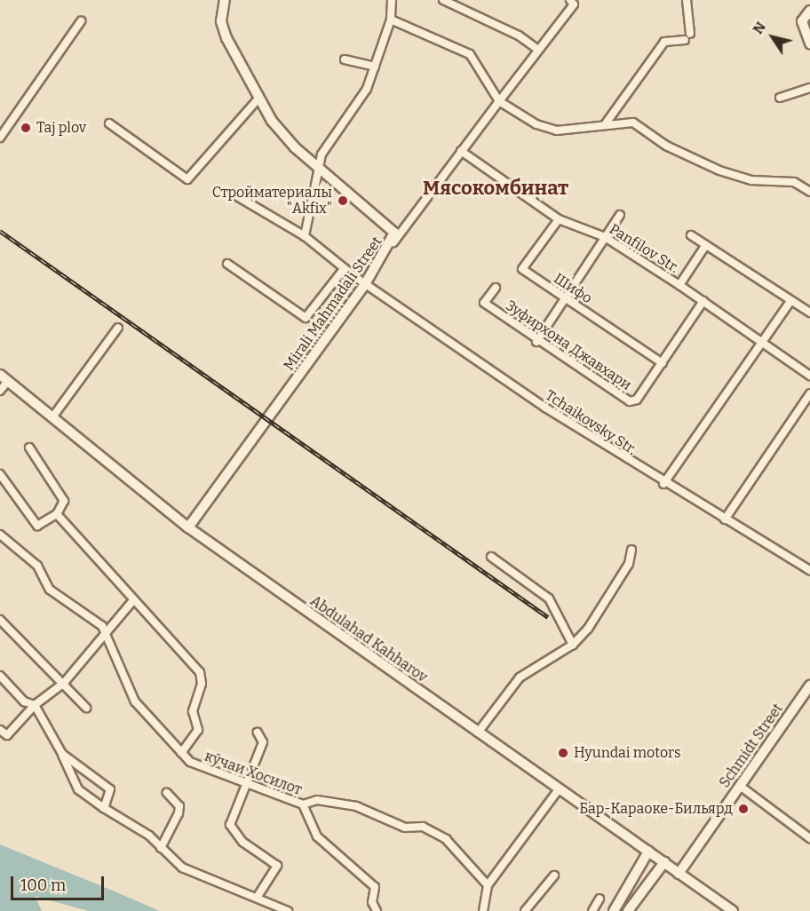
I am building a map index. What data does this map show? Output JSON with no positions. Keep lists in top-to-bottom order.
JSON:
{
  "streets": {
    "main road": ["Mirali Mahmadali Street", "Abdulahad Kahharov", "Schmidt Street"],
    "street": [
      "Panfilov Str.",
      "Шифо",
      "Зуфирхона Джавхари",
      "Tchaikovsky Str.",
      "кӯчаи Хосилот"
    ]
  },
  "crossings": [
    ["Panfilov Str.", "Шифо"],
    ["Panfilov Str.", "Зуфирхона Джавхари"],
    ["Шифо", "Зуфирхона Джавхари"],
    ["Mirali Mahmadali Street", "Tchaikovsky Str."],
    ["Mirali Mahmadali Street", "Abdulahad Kahharov"],
    ["Abdulahad Kahharov", "Schmidt Street"]
  ],
  "districts": ["Мясокомбинат"],
  "places": [
    "Taj plov",
    "Стройматериалы \"Akfix\"",
    "Hyundai motors",
    "Бар-Караоке-Бильярд"
  ],
  "scale_bar": "100 m",
  "north": "top left"
}
